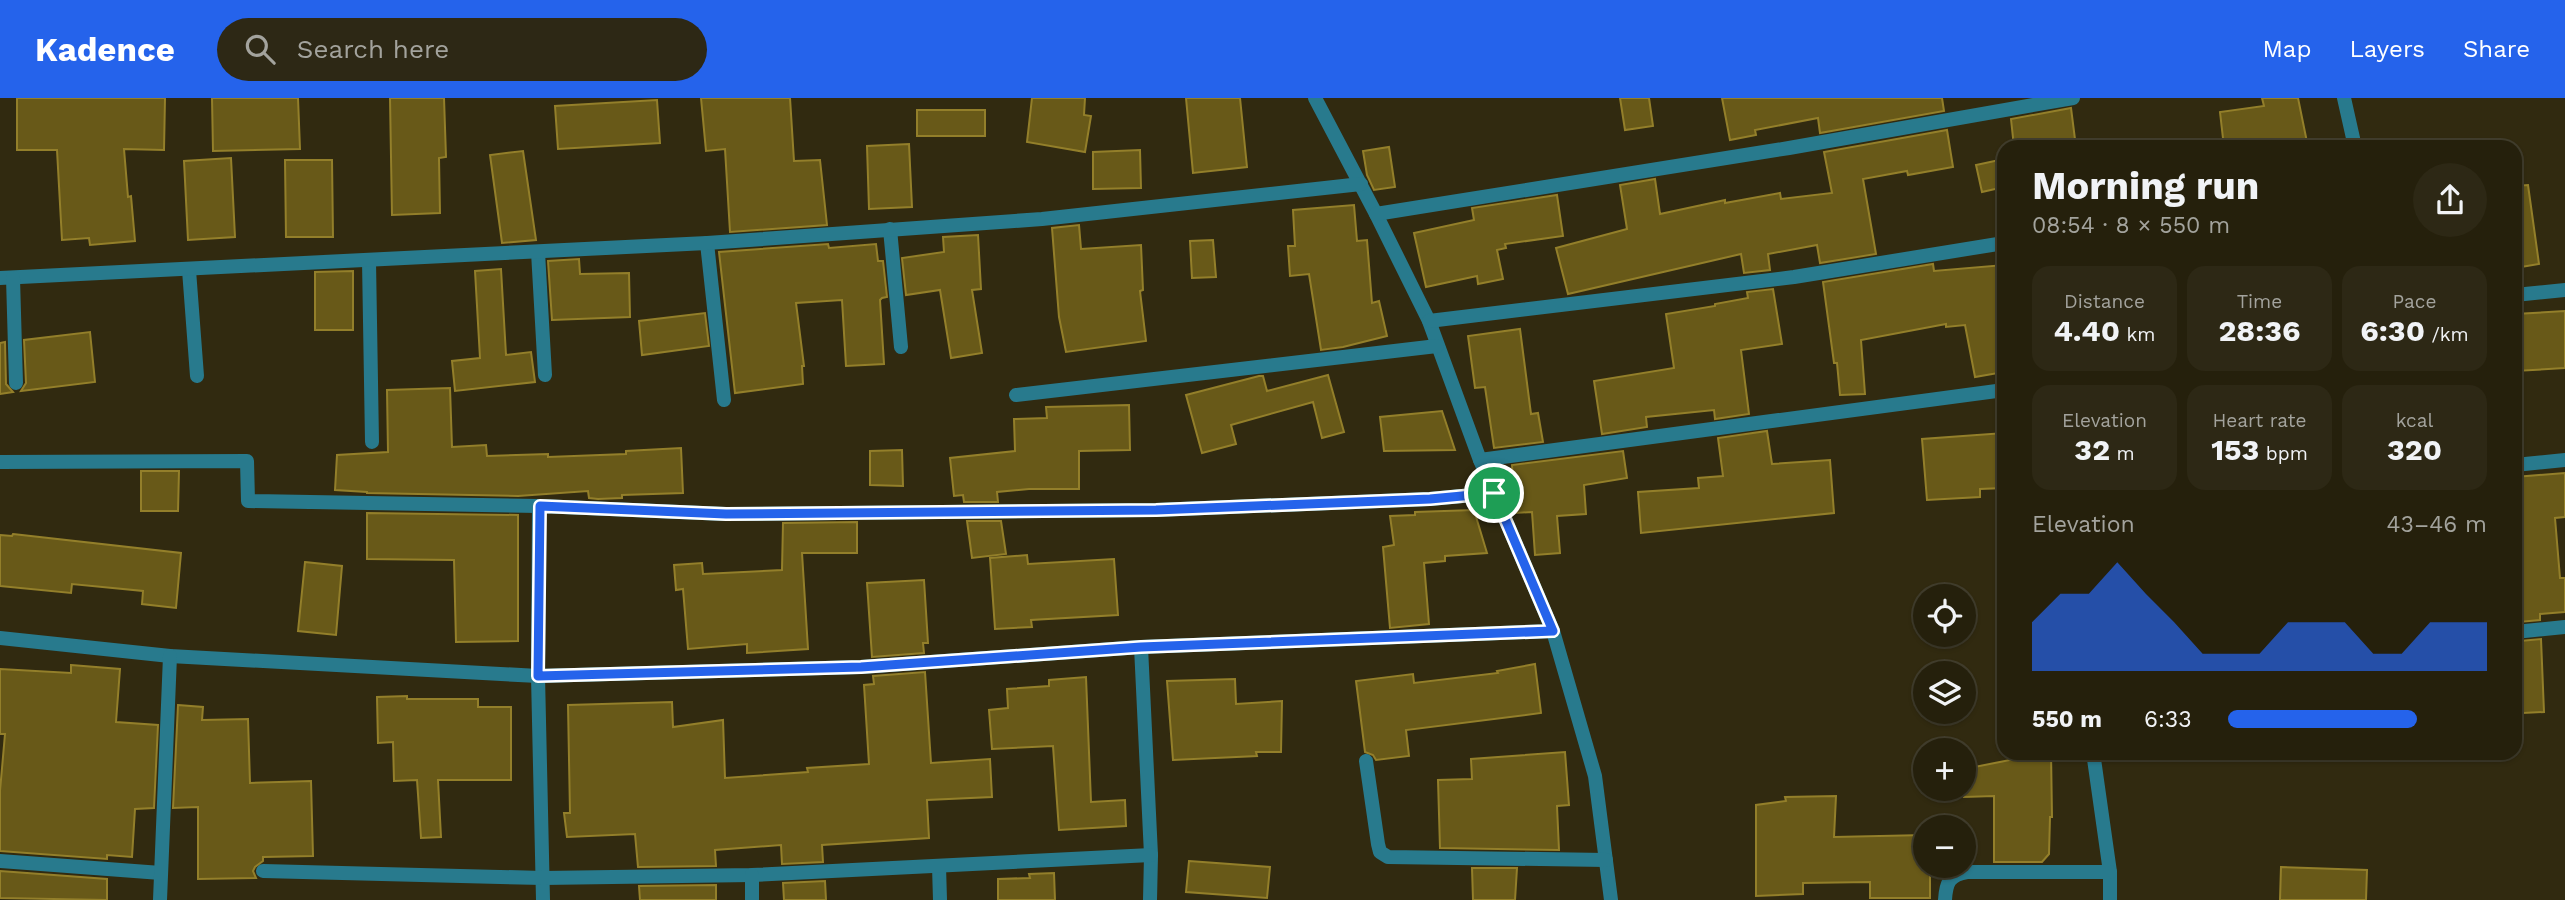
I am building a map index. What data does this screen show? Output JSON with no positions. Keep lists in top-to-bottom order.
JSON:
{
  "page": {
    "header": "Kadence",
    "search": "Search here",
    "nav": ["Map", "Layers", "Share"],
    "heading": ["Morning run", "08:54 · 8 × 550 m"],
    "stats": [
      ["Distance", "4.40 km"],
      ["Time", "28:36"],
      ["Pace", "6:30 /km"],
      ["Elevation", "32 m"],
      ["Heart rate", "153 bpm"],
      ["kcal", "320"]
    ],
    "chart": ["Elevation", "43–46 m"],
    "map_buttons": ["+", "−"],
    "list": [
      {
        "name": "550 m",
        "note": "6:33"
      }
    ]
  }
}
